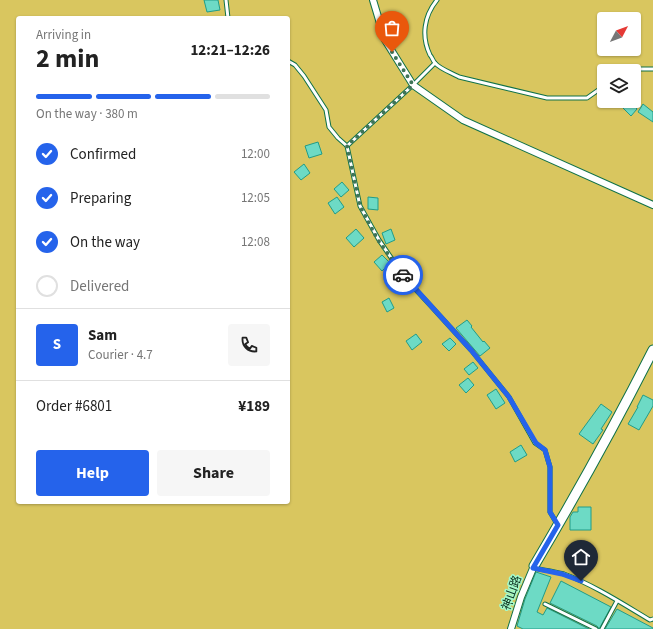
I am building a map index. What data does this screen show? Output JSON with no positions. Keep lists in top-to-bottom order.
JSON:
{
  "streets": {
    "street": ["神山路"]
  },
  "north": "top right",
  "page": {
    "heading": ["2 min", "Arriving in", "12:21–12:26"],
    "panel": [
      "Sam",
      "Courier · 4.7",
      "Order #6801",
      "¥189"
    ],
    "bar": "On the way · 380 m",
    "list": [
      ["Confirmed", "12:00"],
      ["Preparing", "12:05"],
      ["On the way", "12:08"],
      "Delivered"
    ],
    "round": "S",
    "buttons": ["Help", "Share"]
  }
}
